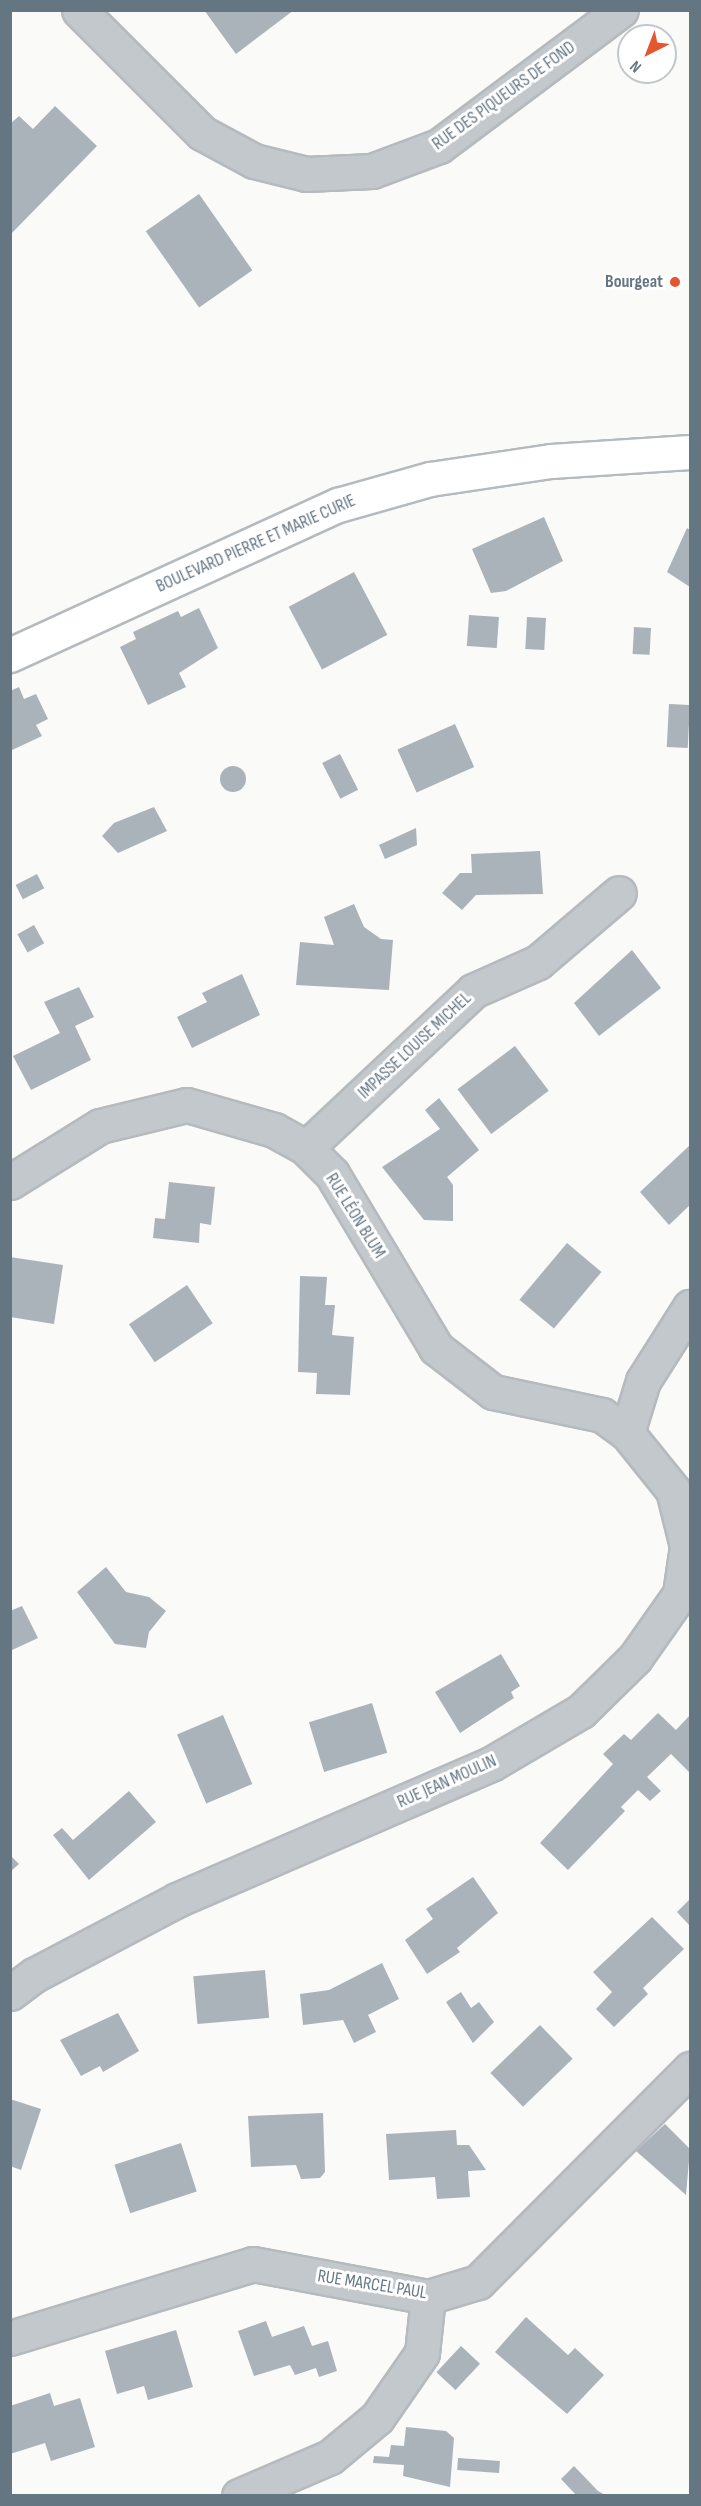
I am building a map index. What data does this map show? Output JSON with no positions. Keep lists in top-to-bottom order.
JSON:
{
  "streets": {
    "main road": ["BOULEVARD PIERRE ET MARIE CURIE"],
    "street": [
      "RUE DES PIQUEURS DE FOND",
      "IMPASSE LOUISE MICHEL",
      "RUE LÉON BLUM",
      "RUE JEAN MOULIN",
      "RUE MARCEL PAUL"
    ]
  },
  "crossings": [
    ["IMPASSE LOUISE MICHEL", "RUE LÉON BLUM"],
    ["RUE LÉON BLUM", "RUE JEAN MOULIN"]
  ],
  "places": ["Bourgeat"],
  "north": "bottom left"
}
